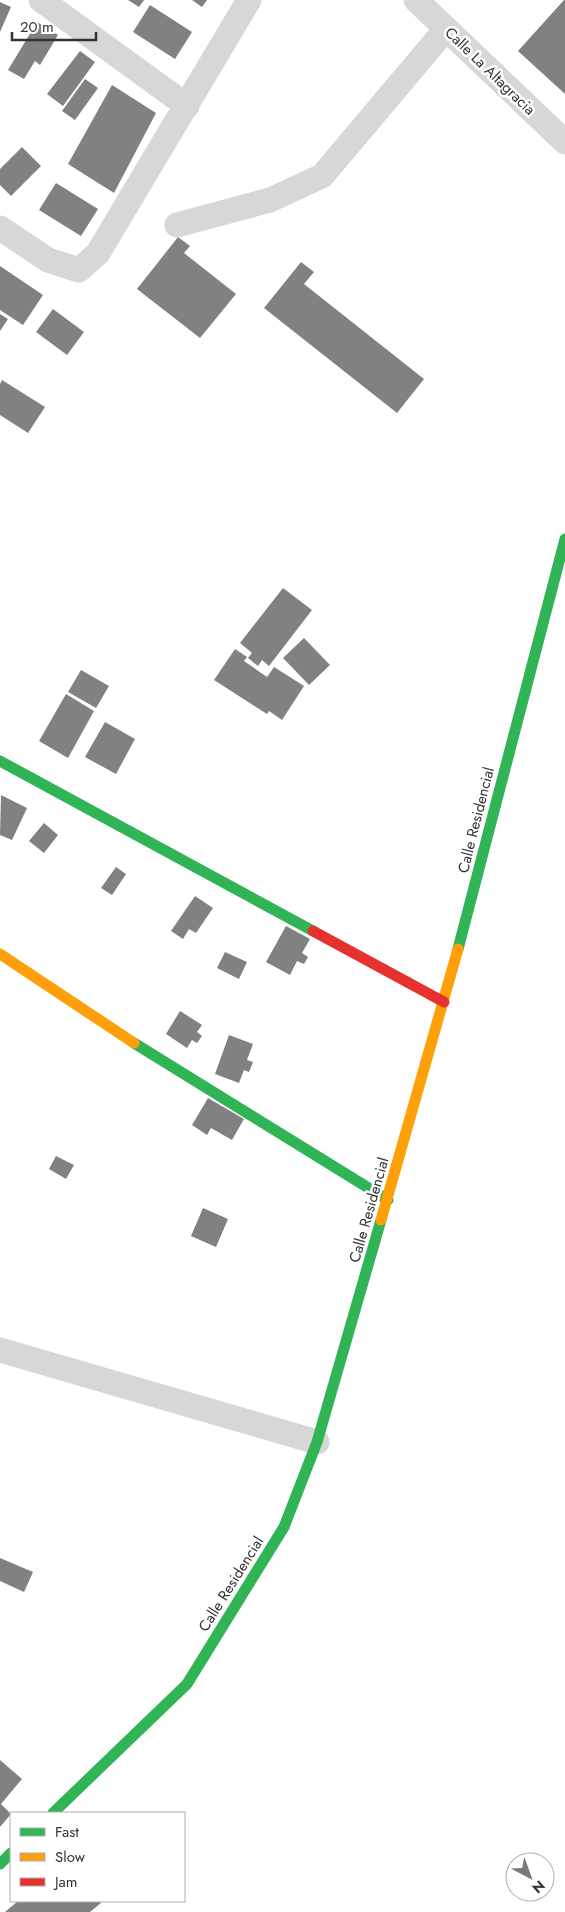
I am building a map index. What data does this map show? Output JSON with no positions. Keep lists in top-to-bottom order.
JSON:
{
  "streets": {
    "main road": ["Calle Residencial"],
    "street": ["Calle La Altagracia"]
  },
  "legend": ["Fast", "Slow", "Jam"],
  "scale_bar": "20 m",
  "north": "bottom right"
}
